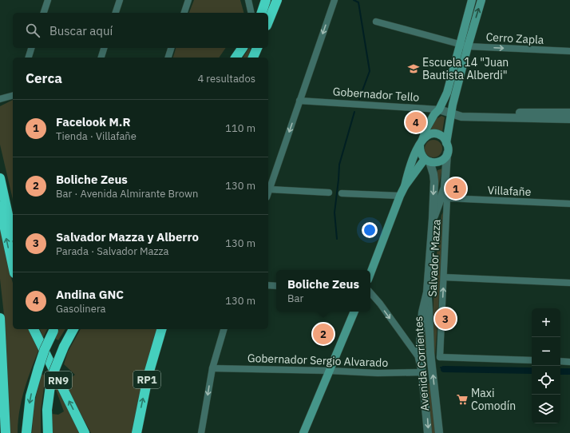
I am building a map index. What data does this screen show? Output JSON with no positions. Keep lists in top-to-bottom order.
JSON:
{
  "streets": {
    "highway": ["RP1", "RN9"],
    "street": [
      "Cerro Zapla",
      "Gobernador Tello",
      "Villafañe",
      "Salvador Mazza",
      "Gobernador Sergio Alvarado",
      "Avenida Corrientes"
    ]
  },
  "crossings": [
    ["Villafañe", "Salvador Mazza"],
    ["Salvador Mazza", "Avenida Corrientes"],
    ["Gobernador Sergio Alvarado", "Avenida Corrientes"]
  ],
  "one_way": ["Cerro Zapla", "Salvador Mazza"],
  "places": {
    "school or university": ["Escuela 14 \"Juan Bautista Alberdi\""],
    "supermarket": ["Maxi Comodín"]
  },
  "page": {
    "search": "Buscar aquí",
    "heading": ["Cerca", "4 resultados"],
    "list": [
      {
        "mark": "1",
        "name": "Facelook M.R",
        "note": "Tienda · Villafañe",
        "value": "110 m"
      },
      {
        "mark": "2",
        "name": "Boliche Zeus",
        "note": "Bar · Avenida Almirante Brown",
        "value": "130 m"
      },
      {
        "mark": "3",
        "name": "Salvador Mazza y Alberro",
        "note": "Parada · Salvador Mazza",
        "value": "130 m"
      },
      {
        "mark": "4",
        "name": "Andina GNC",
        "note": "Gasolinera",
        "value": "130 m"
      }
    ],
    "pins": [
      "4",
      "1",
      "3",
      "2"
    ],
    "popup": ["Boliche Zeus", "Bar"],
    "map_buttons": ["+", "−"]
  }
}
